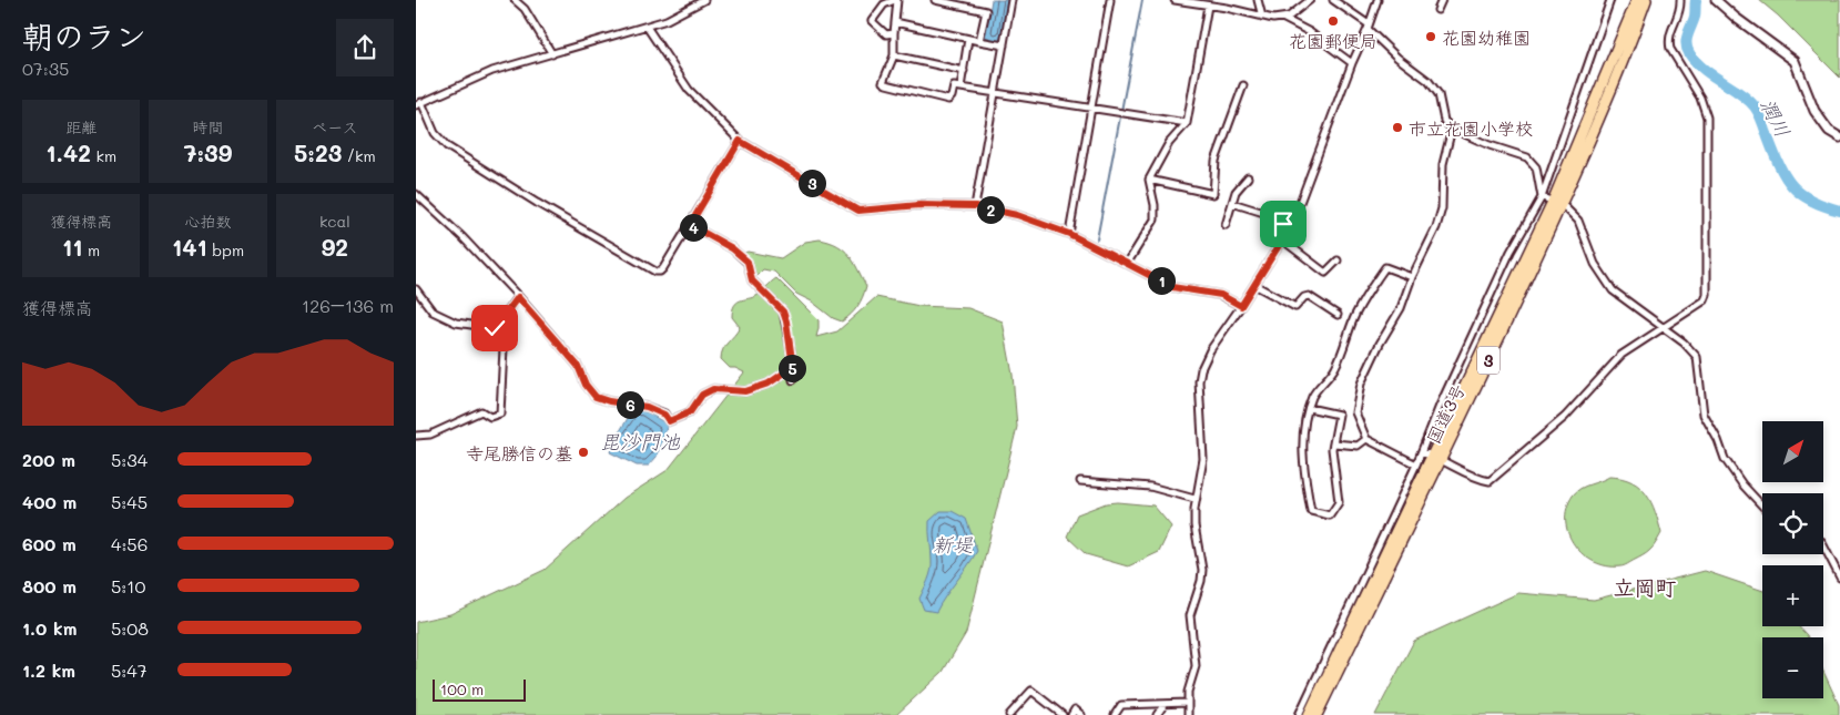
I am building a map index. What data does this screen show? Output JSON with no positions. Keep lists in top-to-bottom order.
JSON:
{
  "streets": {
    "highway": ["3", "国道3号"]
  },
  "districts": ["立岡町"],
  "water": ["潤川", "毘沙門池", "新堤"],
  "places": [
    "花園郵便局",
    "花園幼稚園",
    "市立花園小学校",
    "寺尾勝信の墓"
  ],
  "scale_bar": "100 m",
  "north": "top right",
  "page": {
    "heading": ["朝のラン", "07:35"],
    "stats": [
      ["距離", "1.42 km"],
      ["時間", "7:39"],
      ["ペース", "5:23 /km"],
      ["獲得標高", "11 m"],
      ["心拍数", "141 bpm"],
      ["kcal", "92"]
    ],
    "pins": [
      "3",
      "2",
      "4",
      "1",
      "5",
      "6"
    ],
    "chart": ["獲得標高", "126–136 m"],
    "map_buttons": ["+", "−"],
    "list": [
      {
        "name": "200 m",
        "note": "5:34"
      },
      {
        "name": "400 m",
        "note": "5:45"
      },
      {
        "name": "600 m",
        "note": "4:56"
      },
      {
        "name": "800 m",
        "note": "5:10"
      },
      {
        "name": "1.0 km",
        "note": "5:08"
      },
      {
        "name": "1.2 km",
        "note": "5:47"
      }
    ],
    "scale": "100 m"
  }
}
